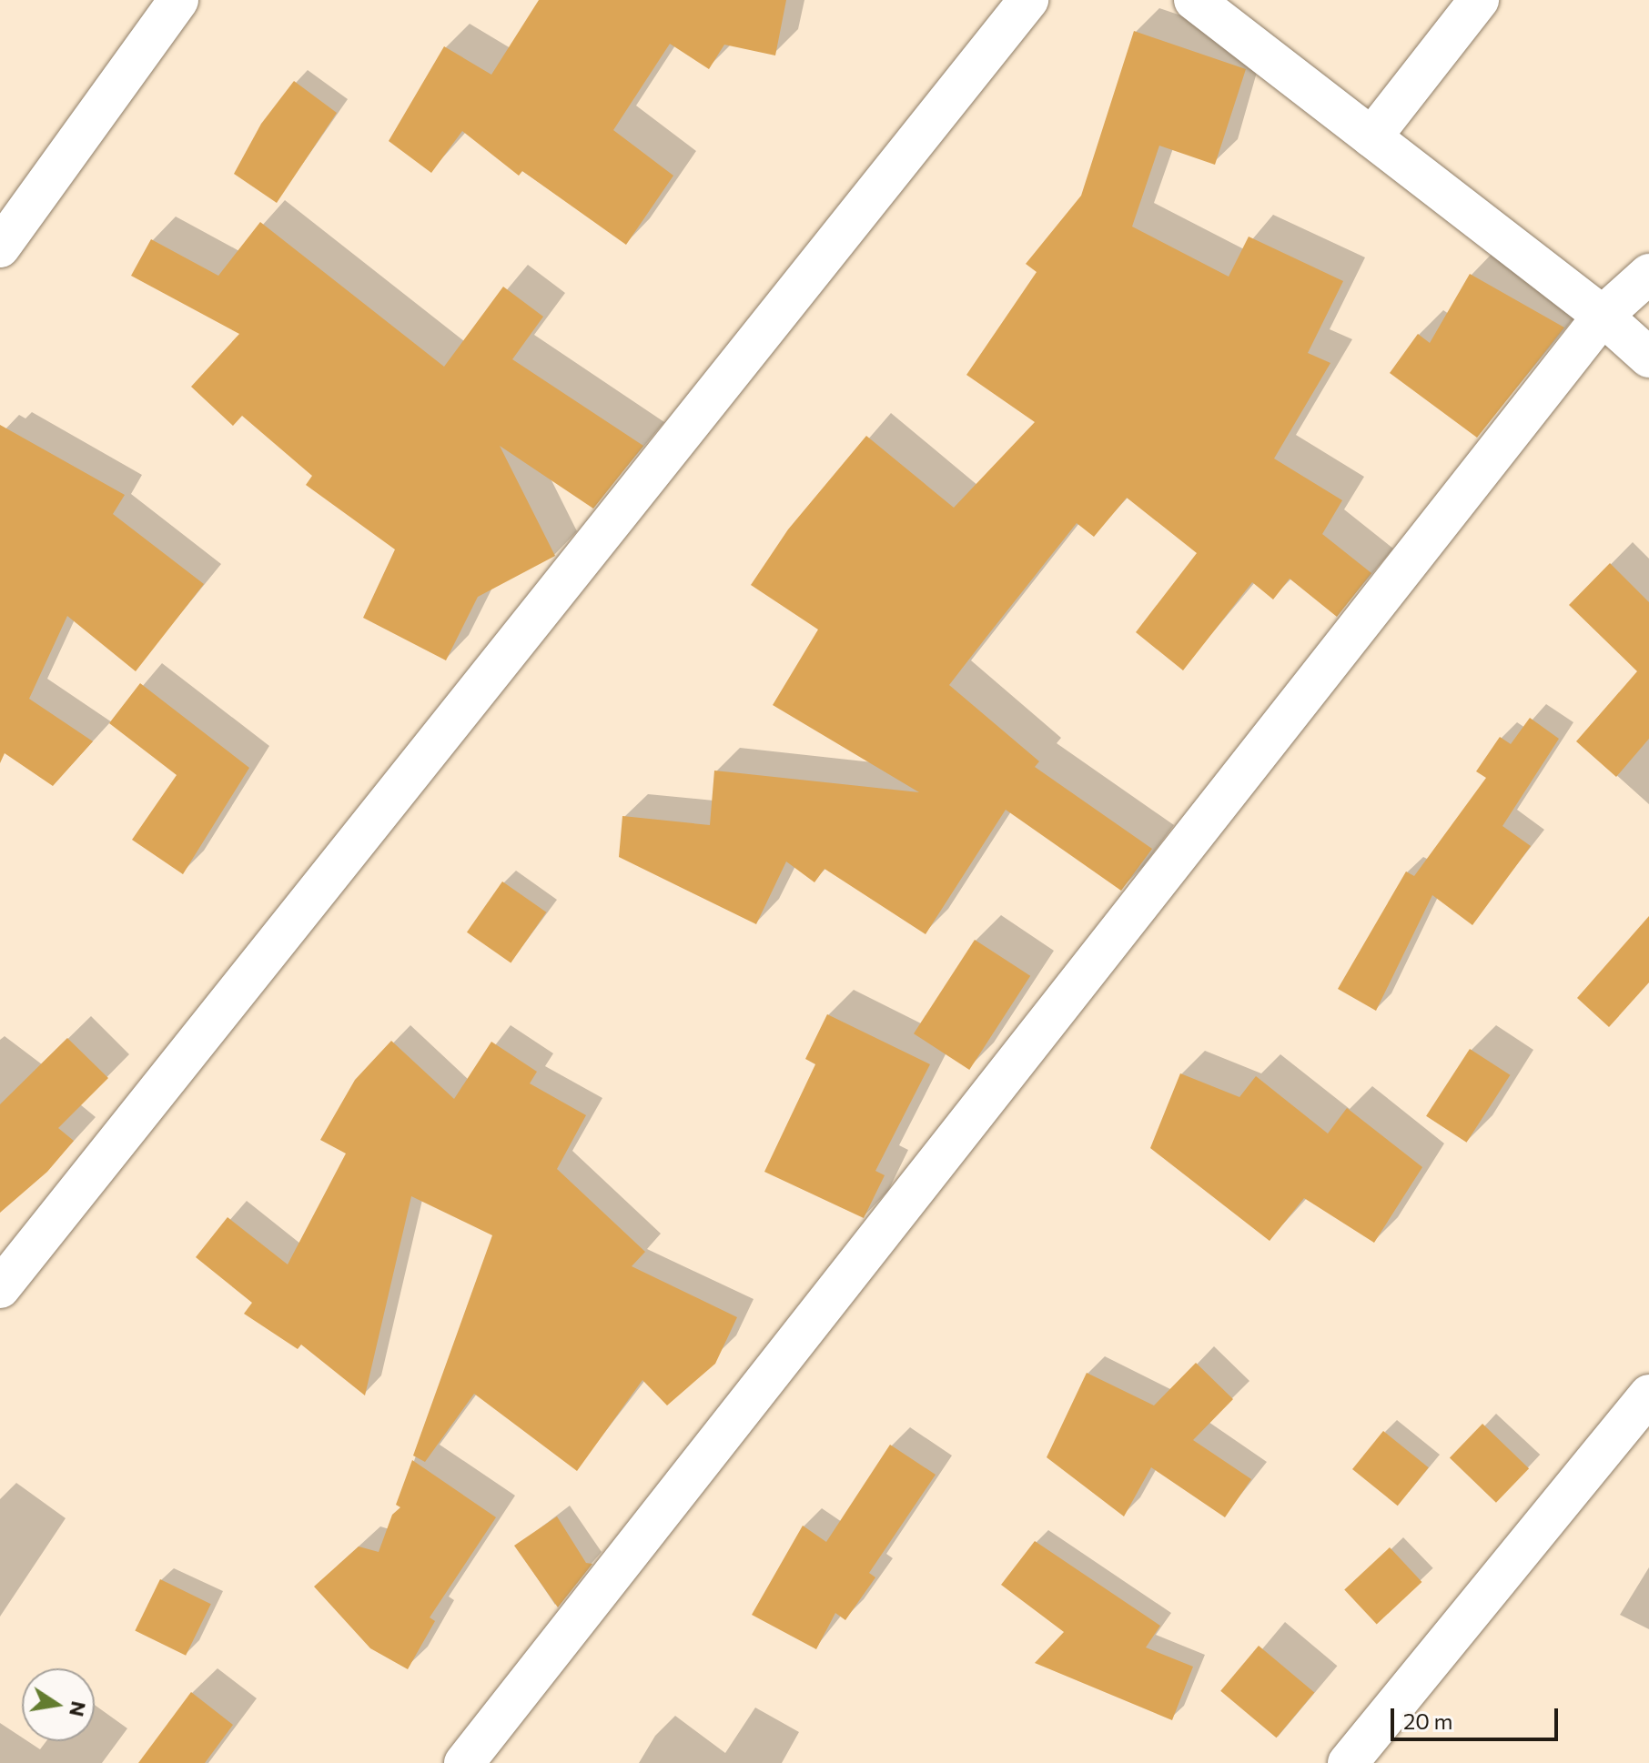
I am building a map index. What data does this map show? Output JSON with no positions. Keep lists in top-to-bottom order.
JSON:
{
  "scale_bar": "20 m",
  "north": "right"
}
